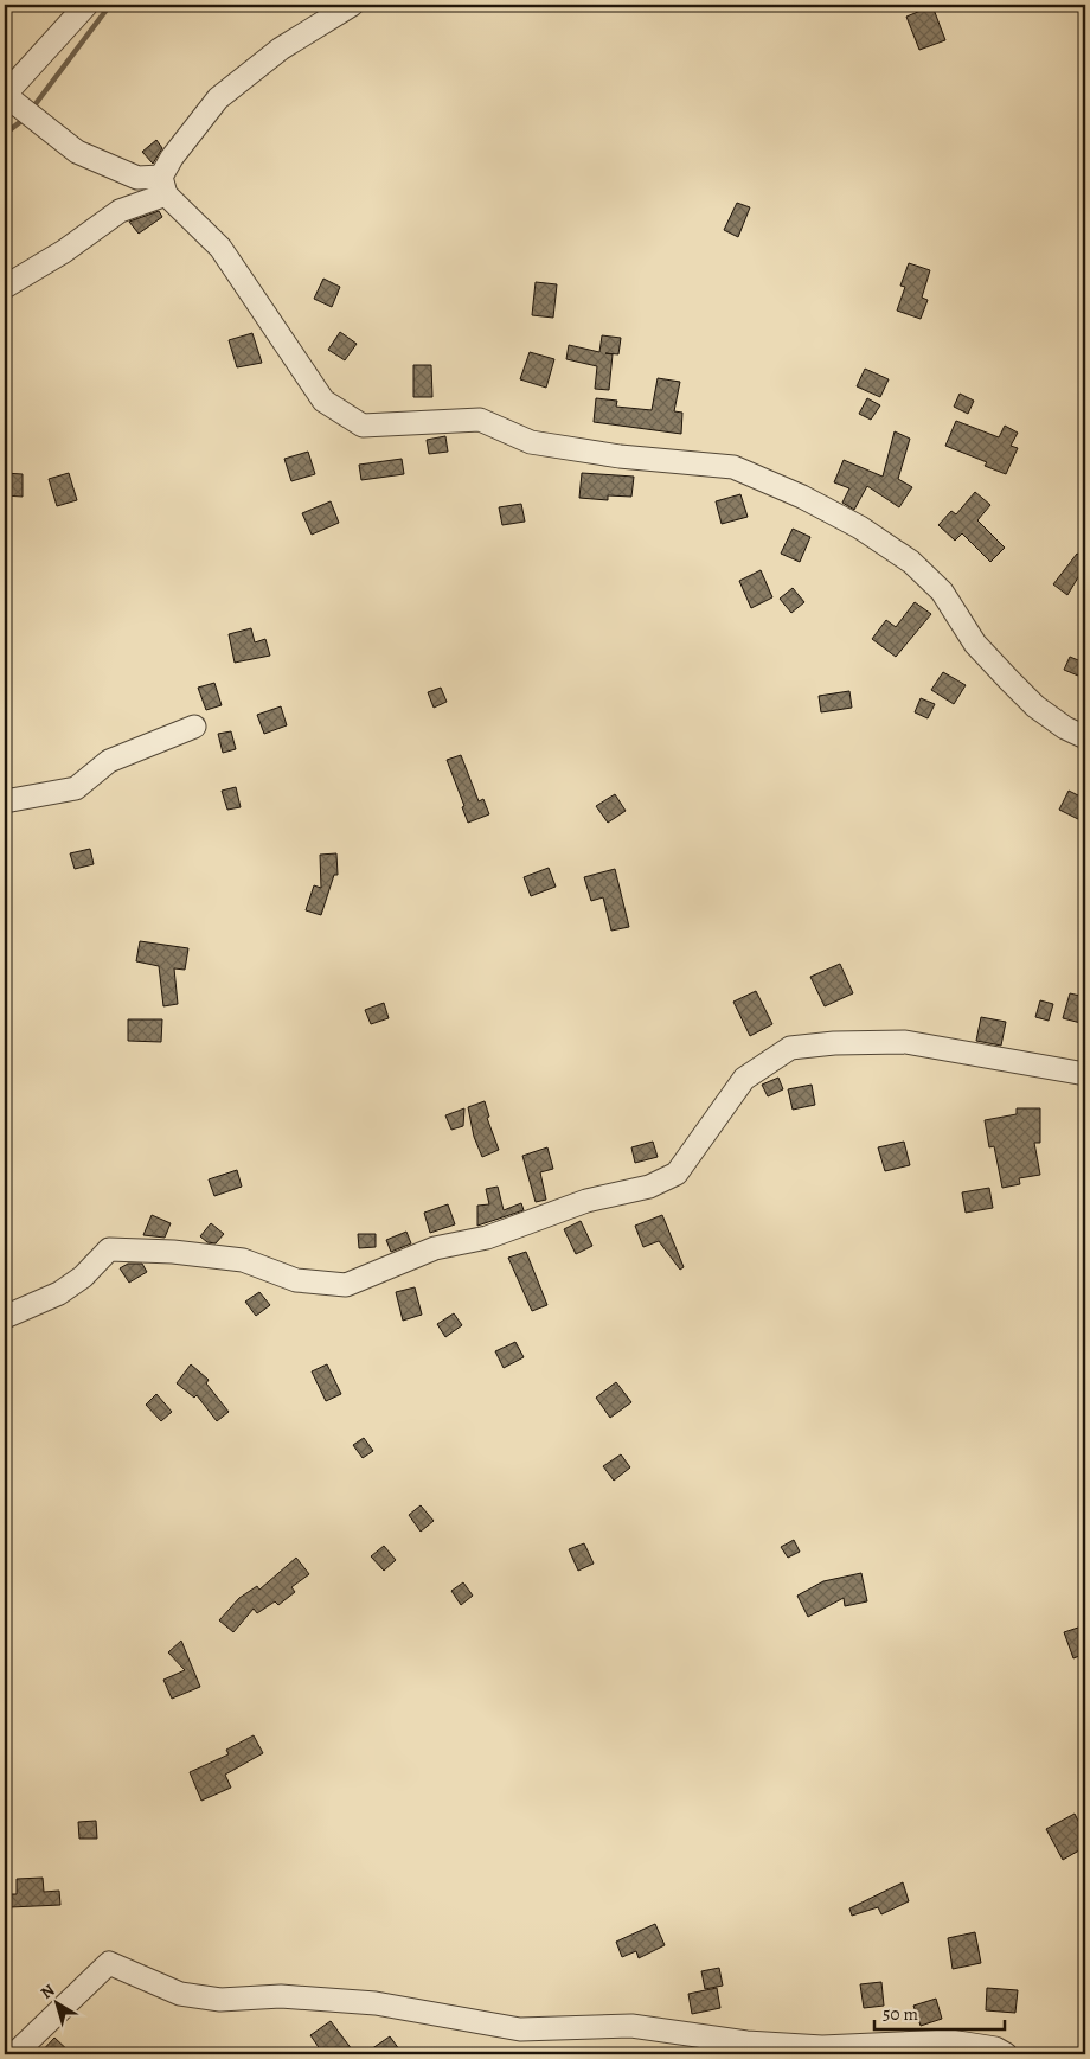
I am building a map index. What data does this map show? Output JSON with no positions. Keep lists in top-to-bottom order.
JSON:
{
  "scale_bar": "50 m",
  "north": "top left"
}
